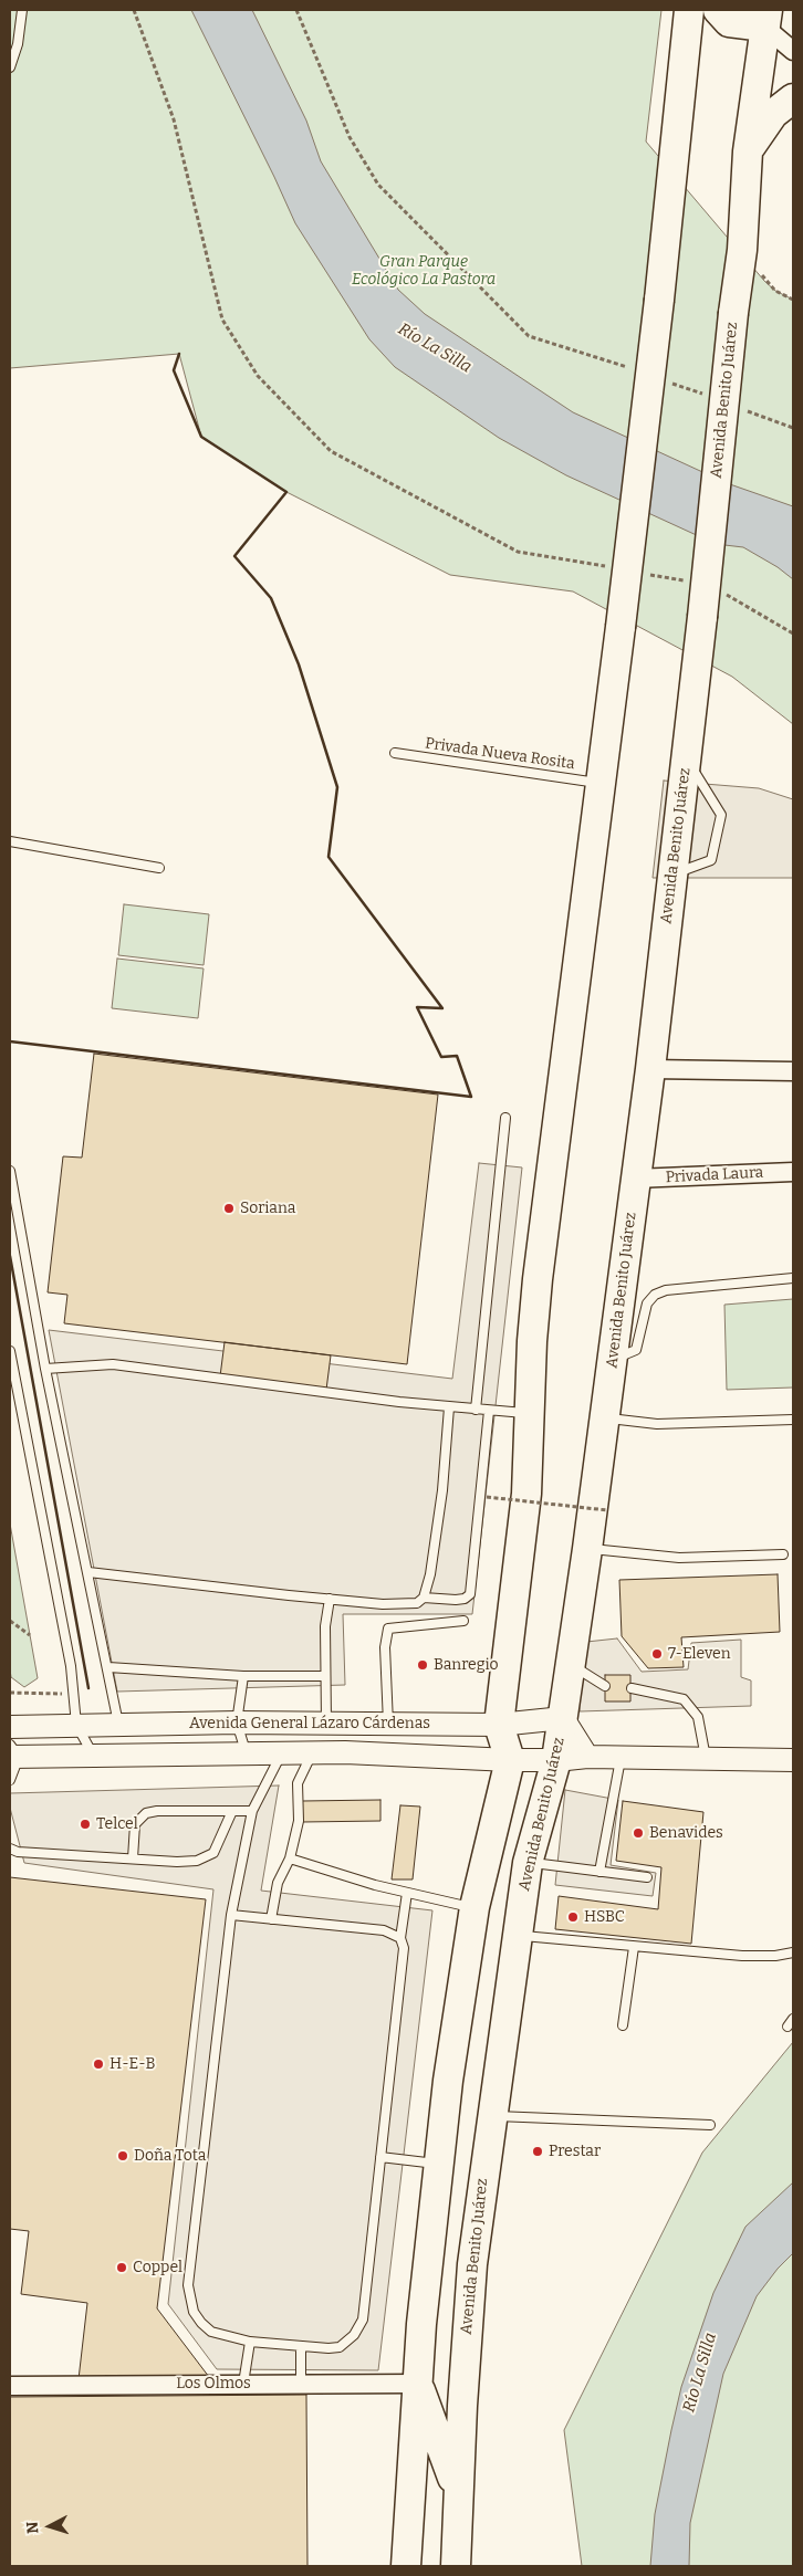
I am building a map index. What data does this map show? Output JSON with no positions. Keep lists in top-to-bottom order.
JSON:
{
  "streets": {
    "main road": ["Avenida Benito Juárez"],
    "street": ["Privada Laura", "Avenida General Lázaro Cárdenas", "Los Olmos"],
    "lane": ["Privada Nueva Rosita"]
  },
  "crossings": [
    ["Avenida Benito Juárez", "Privada Laura"],
    ["Avenida Benito Juárez", "Avenida General Lázaro Cárdenas"]
  ],
  "water": ["Río La Silla"],
  "parks": ["Gran Parque Ecológico La Pastora"],
  "places": [
    "Soriana",
    "7-Eleven",
    "Banregio",
    "Telcel",
    "Benavides",
    "HSBC",
    "H-E-B",
    "Prestar",
    "Doña Tota",
    "Coppel"
  ],
  "north": "left"
}
